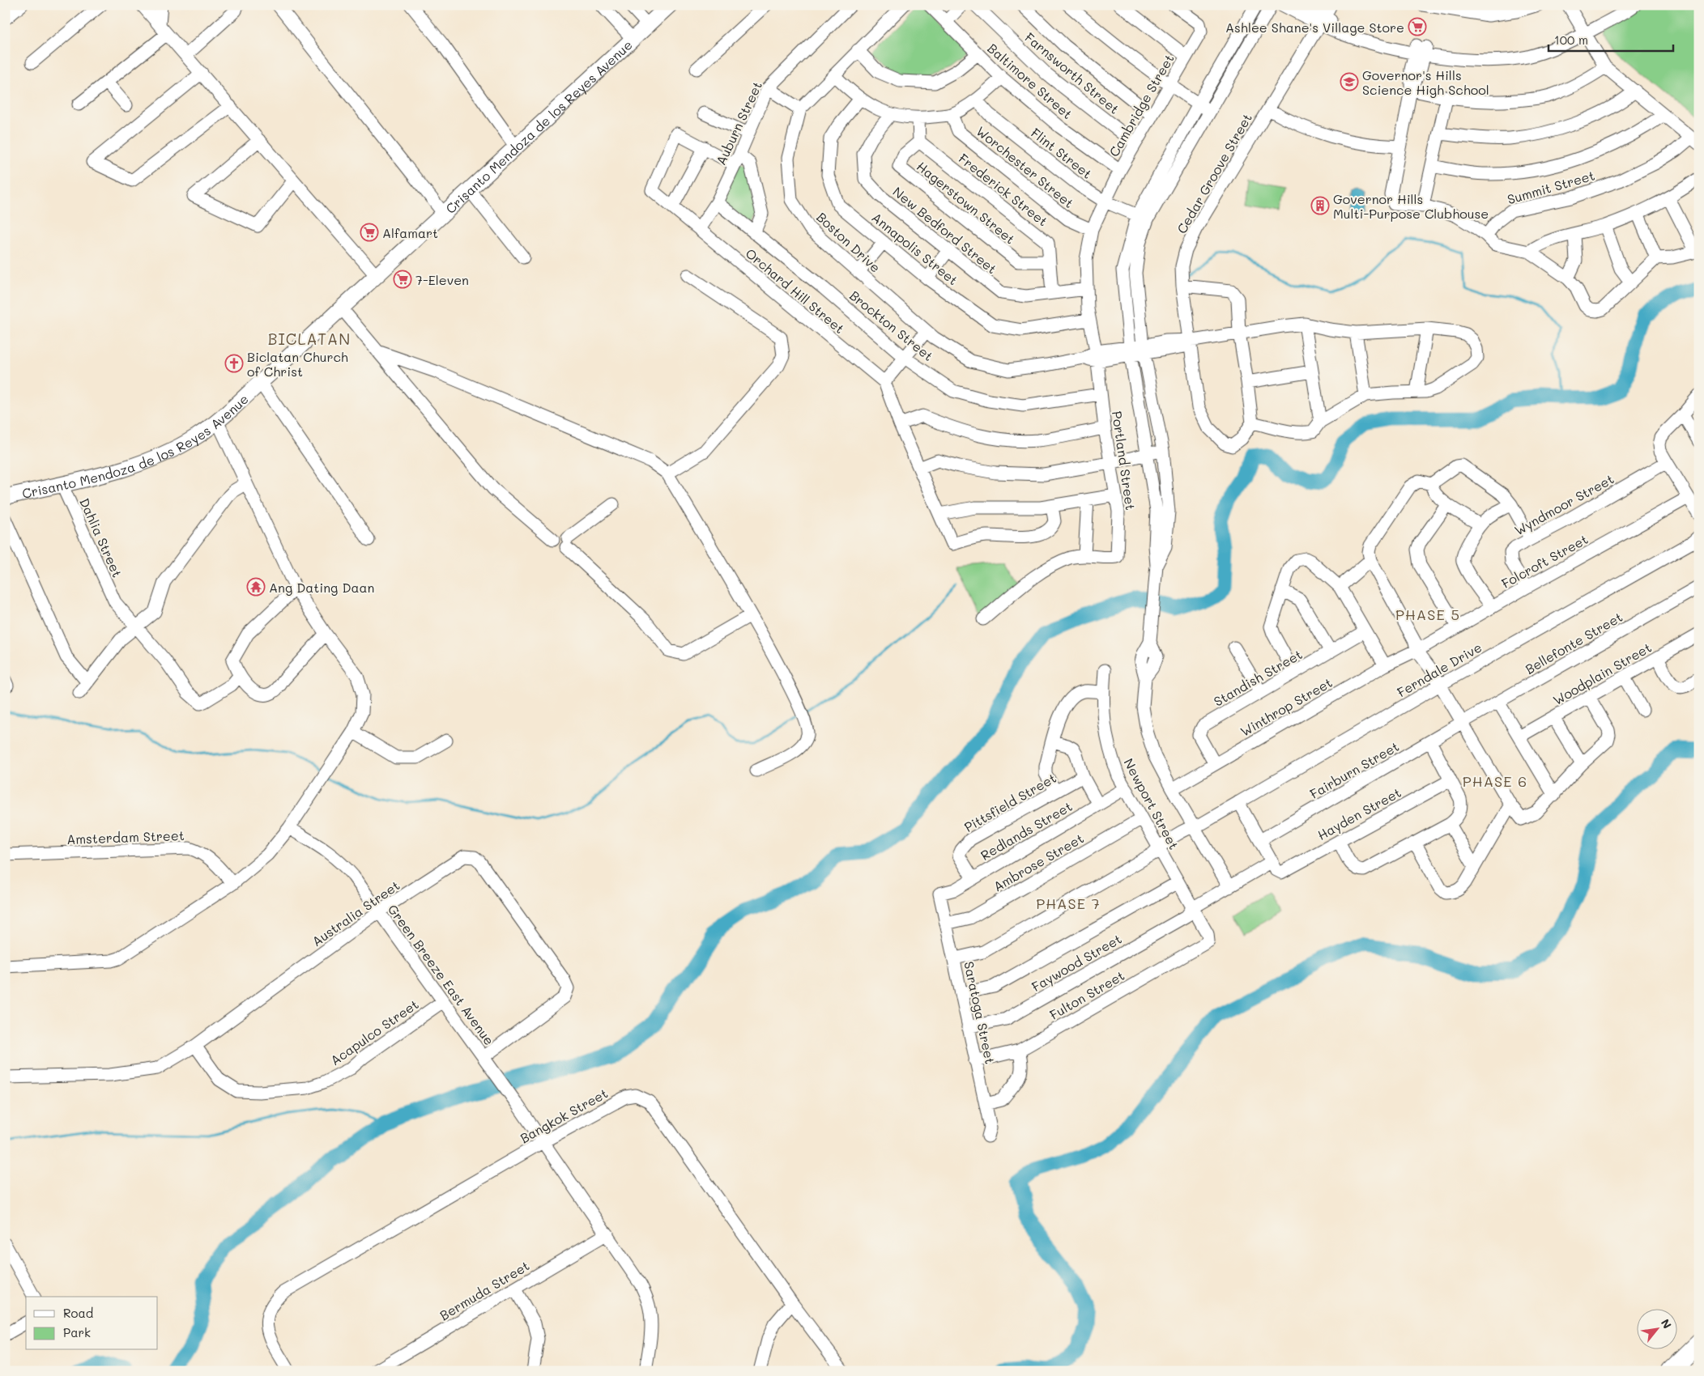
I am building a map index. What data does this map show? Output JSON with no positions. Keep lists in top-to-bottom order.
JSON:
{
  "streets": {
    "main road": ["Crisanto Mendoza de los Reyes Avenue"],
    "street": [
      "Farnsworth Street",
      "Baltimore Street",
      "Cambridge Street",
      "Auburn Street",
      "Flint Street",
      "Worchester Street",
      "Cedar Groove Street",
      "Summit Street",
      "Frederick Street",
      "Hagerstown Street",
      "New Bedford Street",
      "Boston Drive",
      "Annapolis Street",
      "Orchard Hill Street",
      "Brockton Street",
      "Portland Street",
      "Wyndmoor Street",
      "Dahlia Street",
      "Folcroft Street",
      "Bellefonte Street",
      "Ferndale Drive",
      "Woodplain Street",
      "Standish Street",
      "Winthrop Street",
      "Fairburn Street",
      "Pittsfield Street",
      "Newport Street",
      "Hayden Street",
      "Redlands Street",
      "Amsterdam Street",
      "Ambrose Street",
      "Australia Street",
      "Faywood Street",
      "Green Breeze East Avenue",
      "Fulton Street",
      "Saratoga Street",
      "Acapulco Street",
      "Bangkok Street",
      "Bermuda Street"
    ]
  },
  "crossings": [
    ["Farnsworth Street", "Cambridge Street"],
    ["Baltimore Street", "Cambridge Street"],
    ["Cambridge Street", "Flint Street"],
    ["Cambridge Street", "Worchester Street"],
    ["Cambridge Street", "New Bedford Street"],
    ["Cambridge Street", "Portland Street"],
    ["Auburn Street", "Orchard Hill Street"],
    ["Auburn Street", "Brockton Street"],
    ["Crisanto Mendoza de los Reyes Avenue", "Dahlia Street"],
    ["Frederick Street", "Hagerstown Street"],
    ["Frederick Street", "New Bedford Street"],
    ["New Bedford Street", "Portland Street"],
    ["Boston Drive", "Portland Street"],
    ["Annapolis Street", "Portland Street"],
    ["Brockton Street", "Portland Street"],
    ["Wyndmoor Street", "Folcroft Street"],
    ["Folcroft Street", "Winthrop Street"],
    ["Bellefonte Street", "Fairburn Street"],
    ["Ferndale Drive", "Newport Street"],
    ["Ferndale Drive", "Saratoga Street"],
    ["Standish Street", "Winthrop Street"],
    ["Pittsfield Street", "Redlands Street"],
    ["Newport Street", "Redlands Street"],
    ["Newport Street", "Ambrose Street"],
    ["Newport Street", "Faywood Street"],
    ["Newport Street", "Fulton Street"],
    ["Hayden Street", "Faywood Street"],
    ["Redlands Street", "Saratoga Street"],
    ["Ambrose Street", "Saratoga Street"],
    ["Australia Street", "Green Breeze East Avenue"],
    ["Australia Street", "Acapulco Street"],
    ["Faywood Street", "Saratoga Street"],
    ["Green Breeze East Avenue", "Acapulco Street"],
    ["Green Breeze East Avenue", "Bangkok Street"],
    ["Fulton Street", "Saratoga Street"]
  ],
  "districts": [
    "BICLATAN",
    "PHASE 5",
    "PHASE 6",
    "PHASE 7"
  ],
  "places": {
    "supermarket": ["Ashlee Shane's Village Store", "Alfamart", "7-Eleven"],
    "school or university": ["Governor's Hills Science High School"],
    "building": ["Governor Hills Multi-Purpose Clubhouse"],
    "church": ["Biclatan Church of Christ"],
    "temple": ["Ang Dating Daan"]
  },
  "legend": ["Road", "Park"],
  "scale_bar": "100 m",
  "north": "top right"
}
